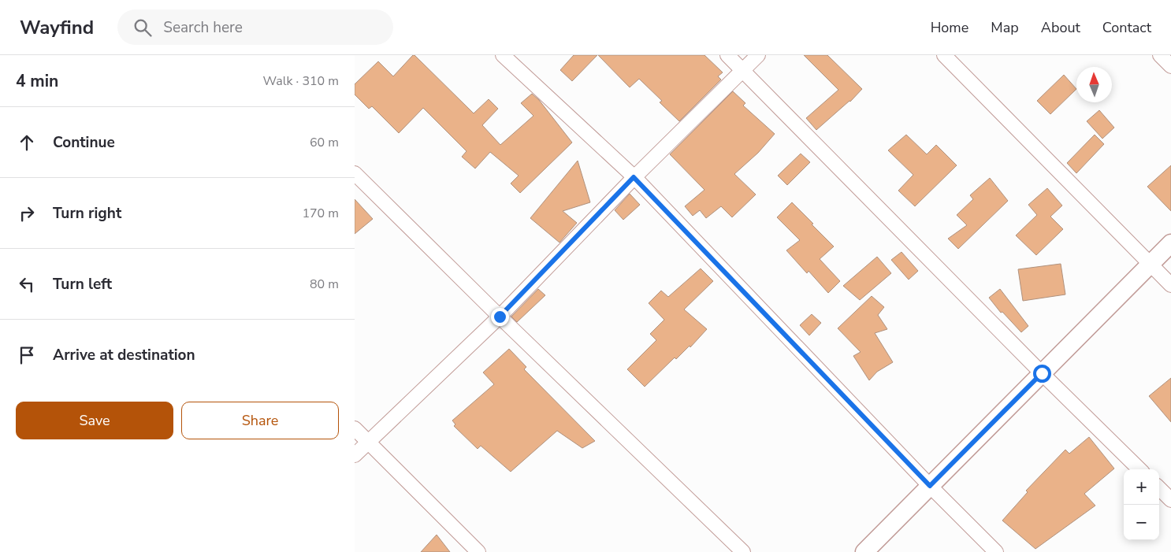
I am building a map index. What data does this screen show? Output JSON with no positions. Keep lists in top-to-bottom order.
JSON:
{
  "north": "top",
  "page": {
    "header": "Wayfind",
    "search": "Search here",
    "nav": [
      "Home",
      "Map",
      "About",
      "Contact"
    ],
    "heading": ["4 min", "Walk · 310 m"],
    "list": [
      ["Continue", "60 m"],
      ["Turn right", "170 m"],
      ["Turn left", "80 m"],
      "Arrive at destination"
    ],
    "buttons": ["Save", "Share"],
    "map_buttons": ["+", "−"]
  }
}
